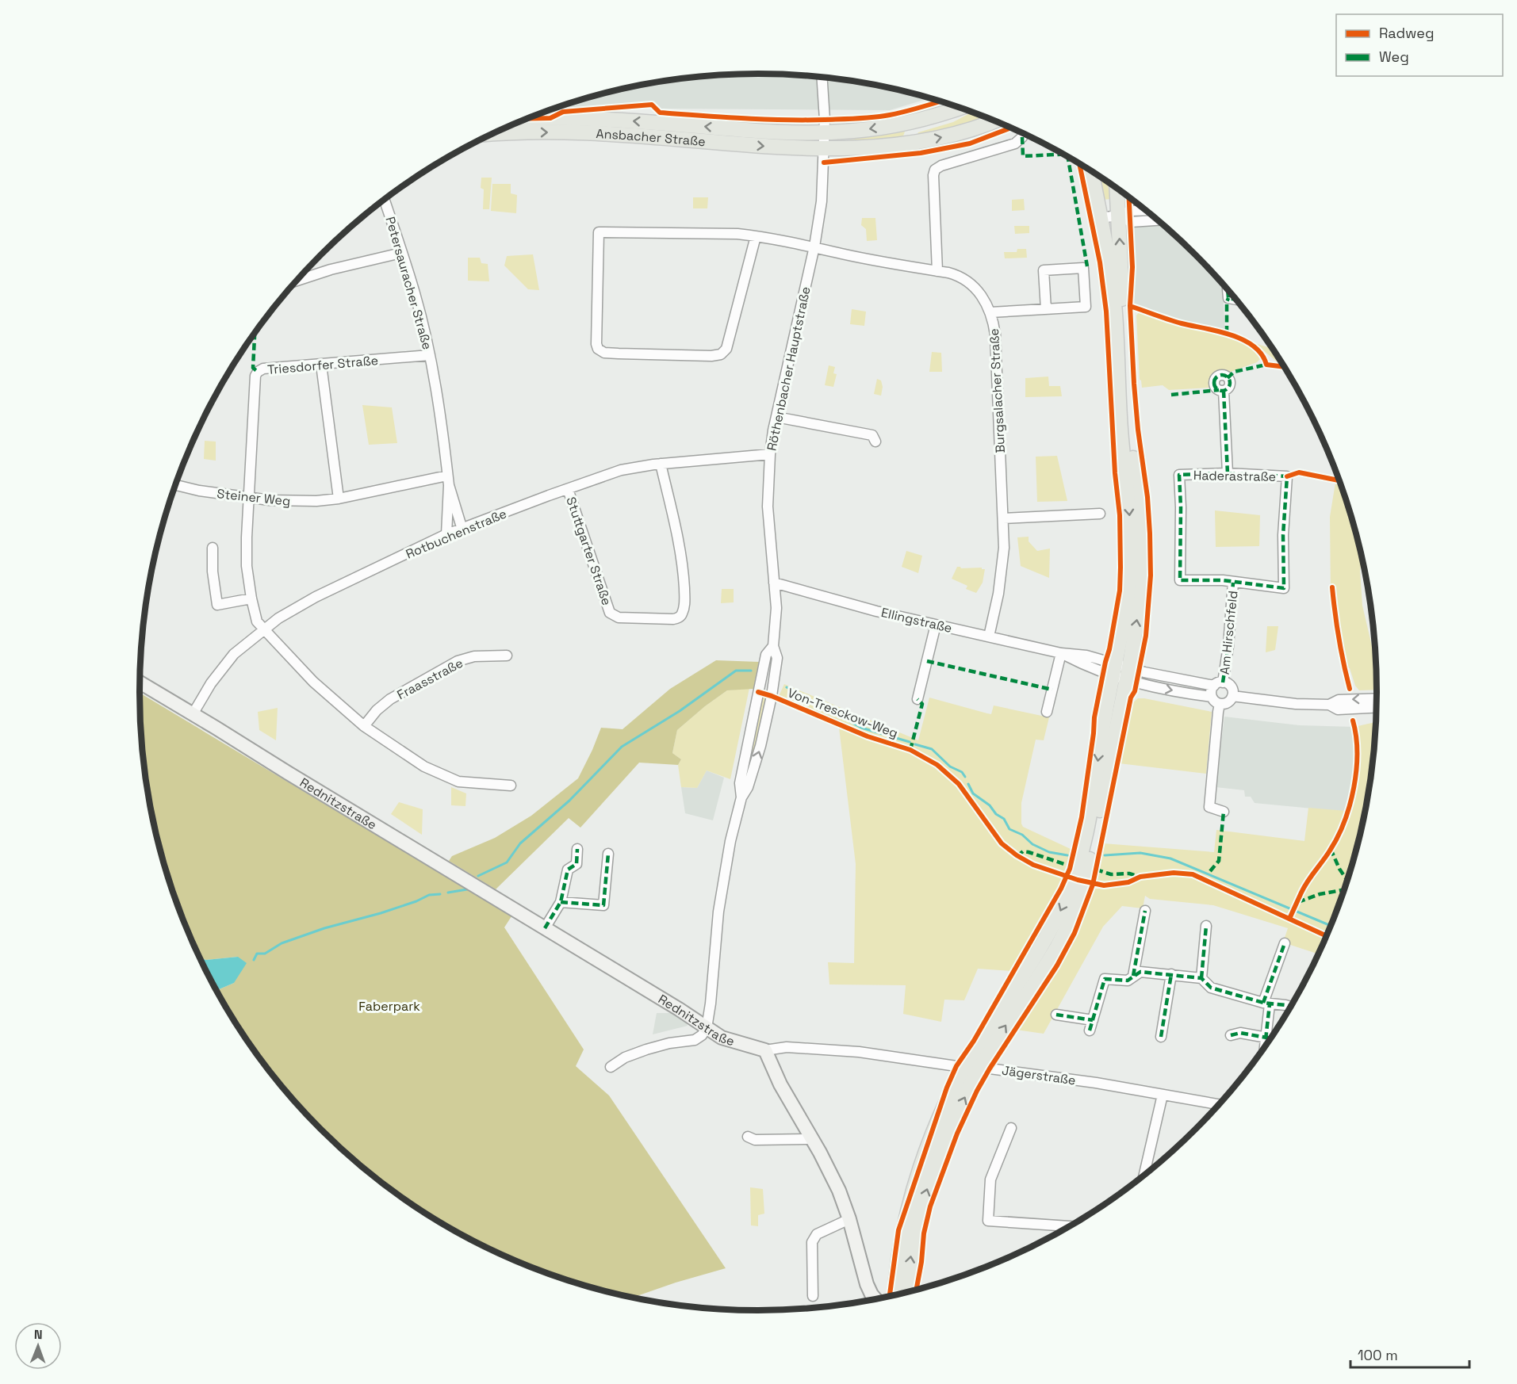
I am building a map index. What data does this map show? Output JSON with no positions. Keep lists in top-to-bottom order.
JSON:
{
  "streets": {
    "main road": ["Ansbacher Straße", "Rednitzstraße"],
    "street": [
      "Petersauracher Straße",
      "Triesdorfer Straße",
      "Röthenbacher Hauptstraße",
      "Burgsalacher Straße",
      "Haderastraße",
      "Steiner Weg",
      "Rotbuchenstraße",
      "Stuttgarter Straße",
      "Ellingstraße",
      "Am Hirschfeld",
      "Fraasstraße",
      "Jägerstraße"
    ],
    "cycle path": ["Von-Tresckow-Weg"]
  },
  "crossings": [
    ["Ansbacher Straße", "Röthenbacher Hauptstraße"],
    ["Petersauracher Straße", "Triesdorfer Straße"],
    ["Petersauracher Straße", "Steiner Weg"],
    ["Petersauracher Straße", "Rotbuchenstraße"],
    ["Triesdorfer Straße", "Steiner Weg"],
    ["Triesdorfer Straße", "Rotbuchenstraße"],
    ["Triesdorfer Straße", "Fraasstraße"],
    ["Röthenbacher Hauptstraße", "Burgsalacher Straße"],
    ["Röthenbacher Hauptstraße", "Rotbuchenstraße"],
    ["Röthenbacher Hauptstraße", "Ellingstraße"],
    ["Röthenbacher Hauptstraße", "Rednitzstraße"],
    ["Burgsalacher Straße", "Ellingstraße"],
    ["Haderastraße", "Am Hirschfeld"],
    ["Rotbuchenstraße", "Stuttgarter Straße"],
    ["Rotbuchenstraße", "Rednitzstraße"],
    ["Rednitzstraße", "Jägerstraße"]
  ],
  "parks": ["Faberpark"],
  "legend": ["Radweg", "Weg"],
  "scale_bar": "100 m",
  "north": "top"
}
